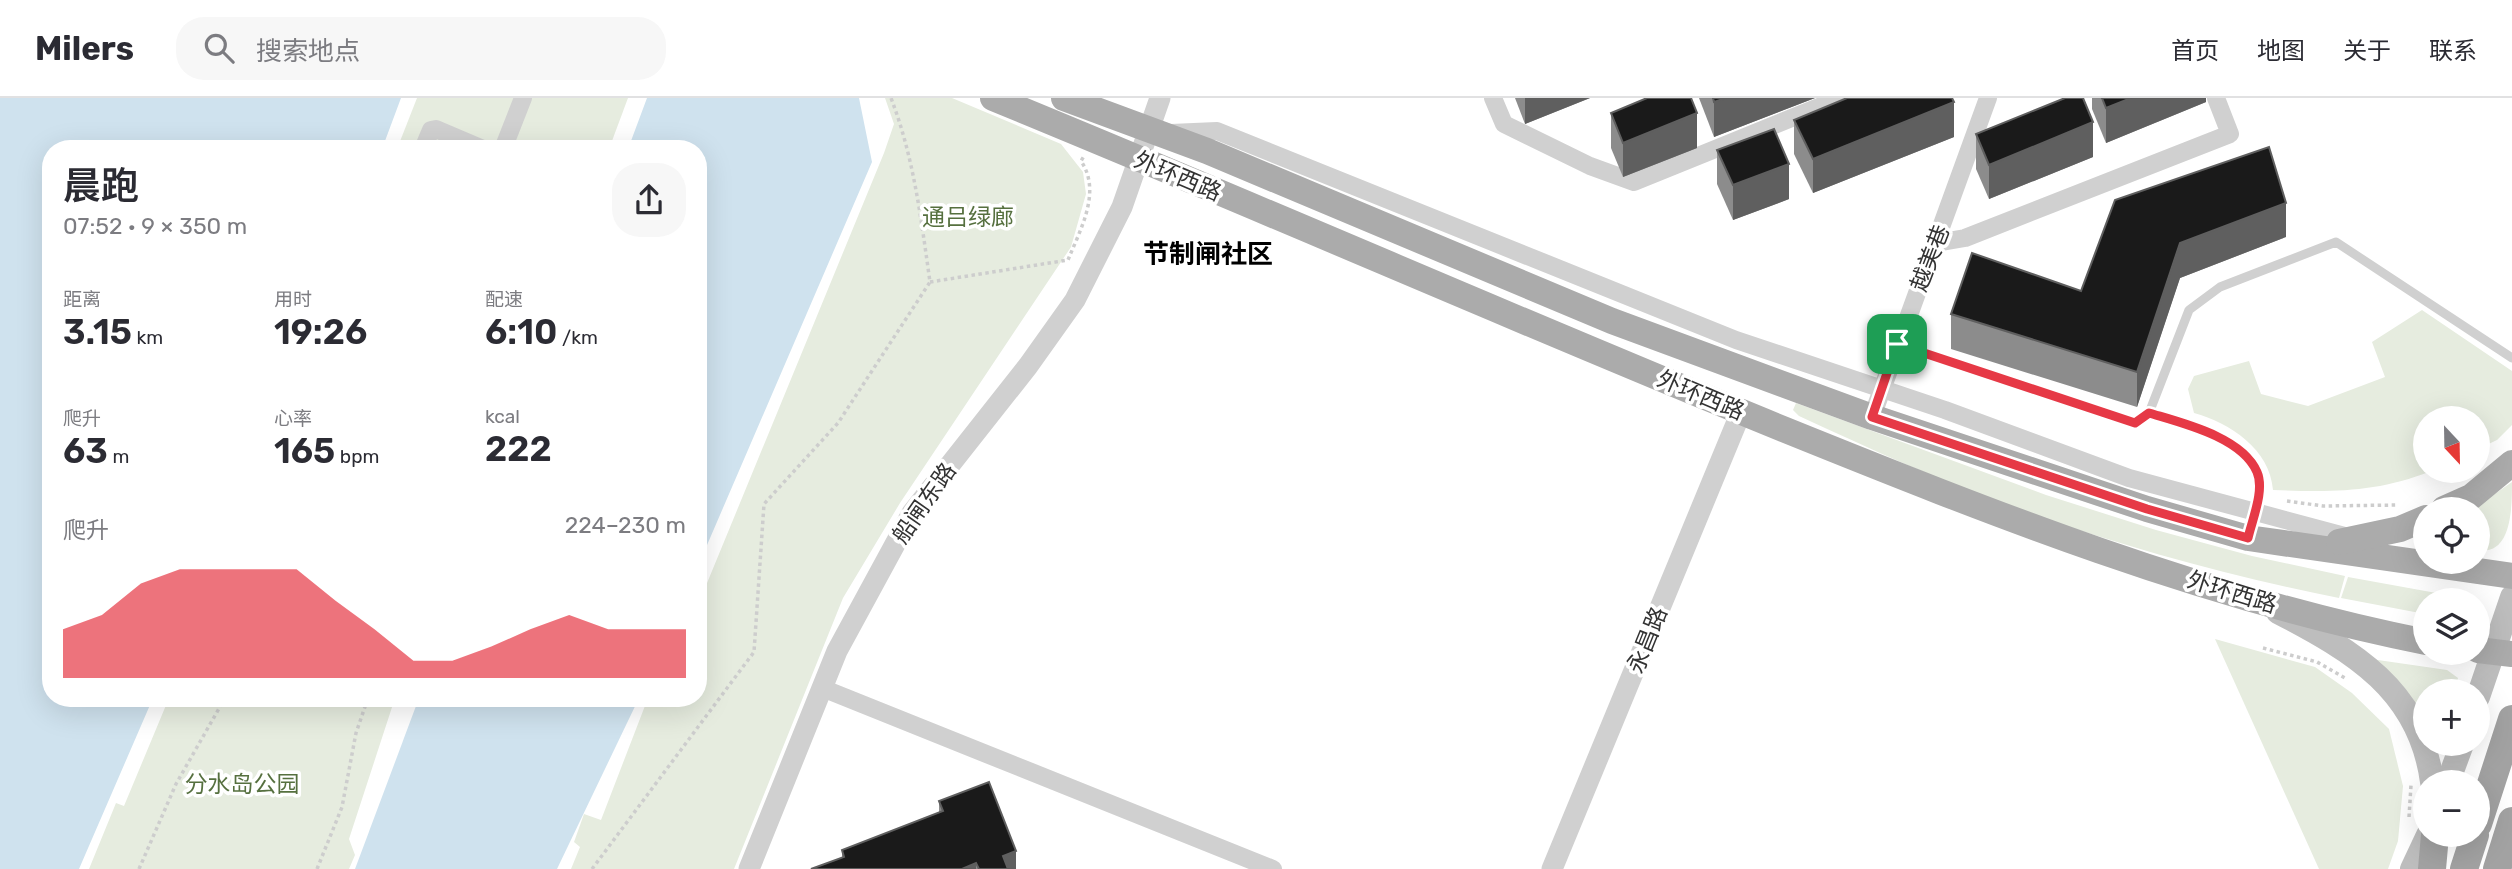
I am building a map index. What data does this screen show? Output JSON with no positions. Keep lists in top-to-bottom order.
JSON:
{
  "streets": {
    "main road": ["外环西路"],
    "street": ["越美巷", "船闸东路", "永昌路"]
  },
  "crossings": [
    ["外环西路", "越美巷"],
    ["外环西路", "船闸东路"],
    ["外环西路", "永昌路"]
  ],
  "districts": ["节制闸社区"],
  "parks": ["通吕绿廊", "分水岛公园"],
  "north": "bottom",
  "page": {
    "header": "Milers",
    "search": "搜索地点",
    "nav": [
      "首页",
      "地图",
      "关于",
      "联系"
    ],
    "heading": ["晨跑", "07:52 · 9 × 350 m"],
    "stats": [
      ["距离", "3.15 km"],
      ["用时", "19:26"],
      ["配速", "6:10 /km"],
      ["爬升", "63 m"],
      ["心率", "165 bpm"],
      ["kcal", "222"]
    ],
    "map_buttons": ["+", "−"],
    "chart": ["爬升", "224–230 m"]
  }
}
